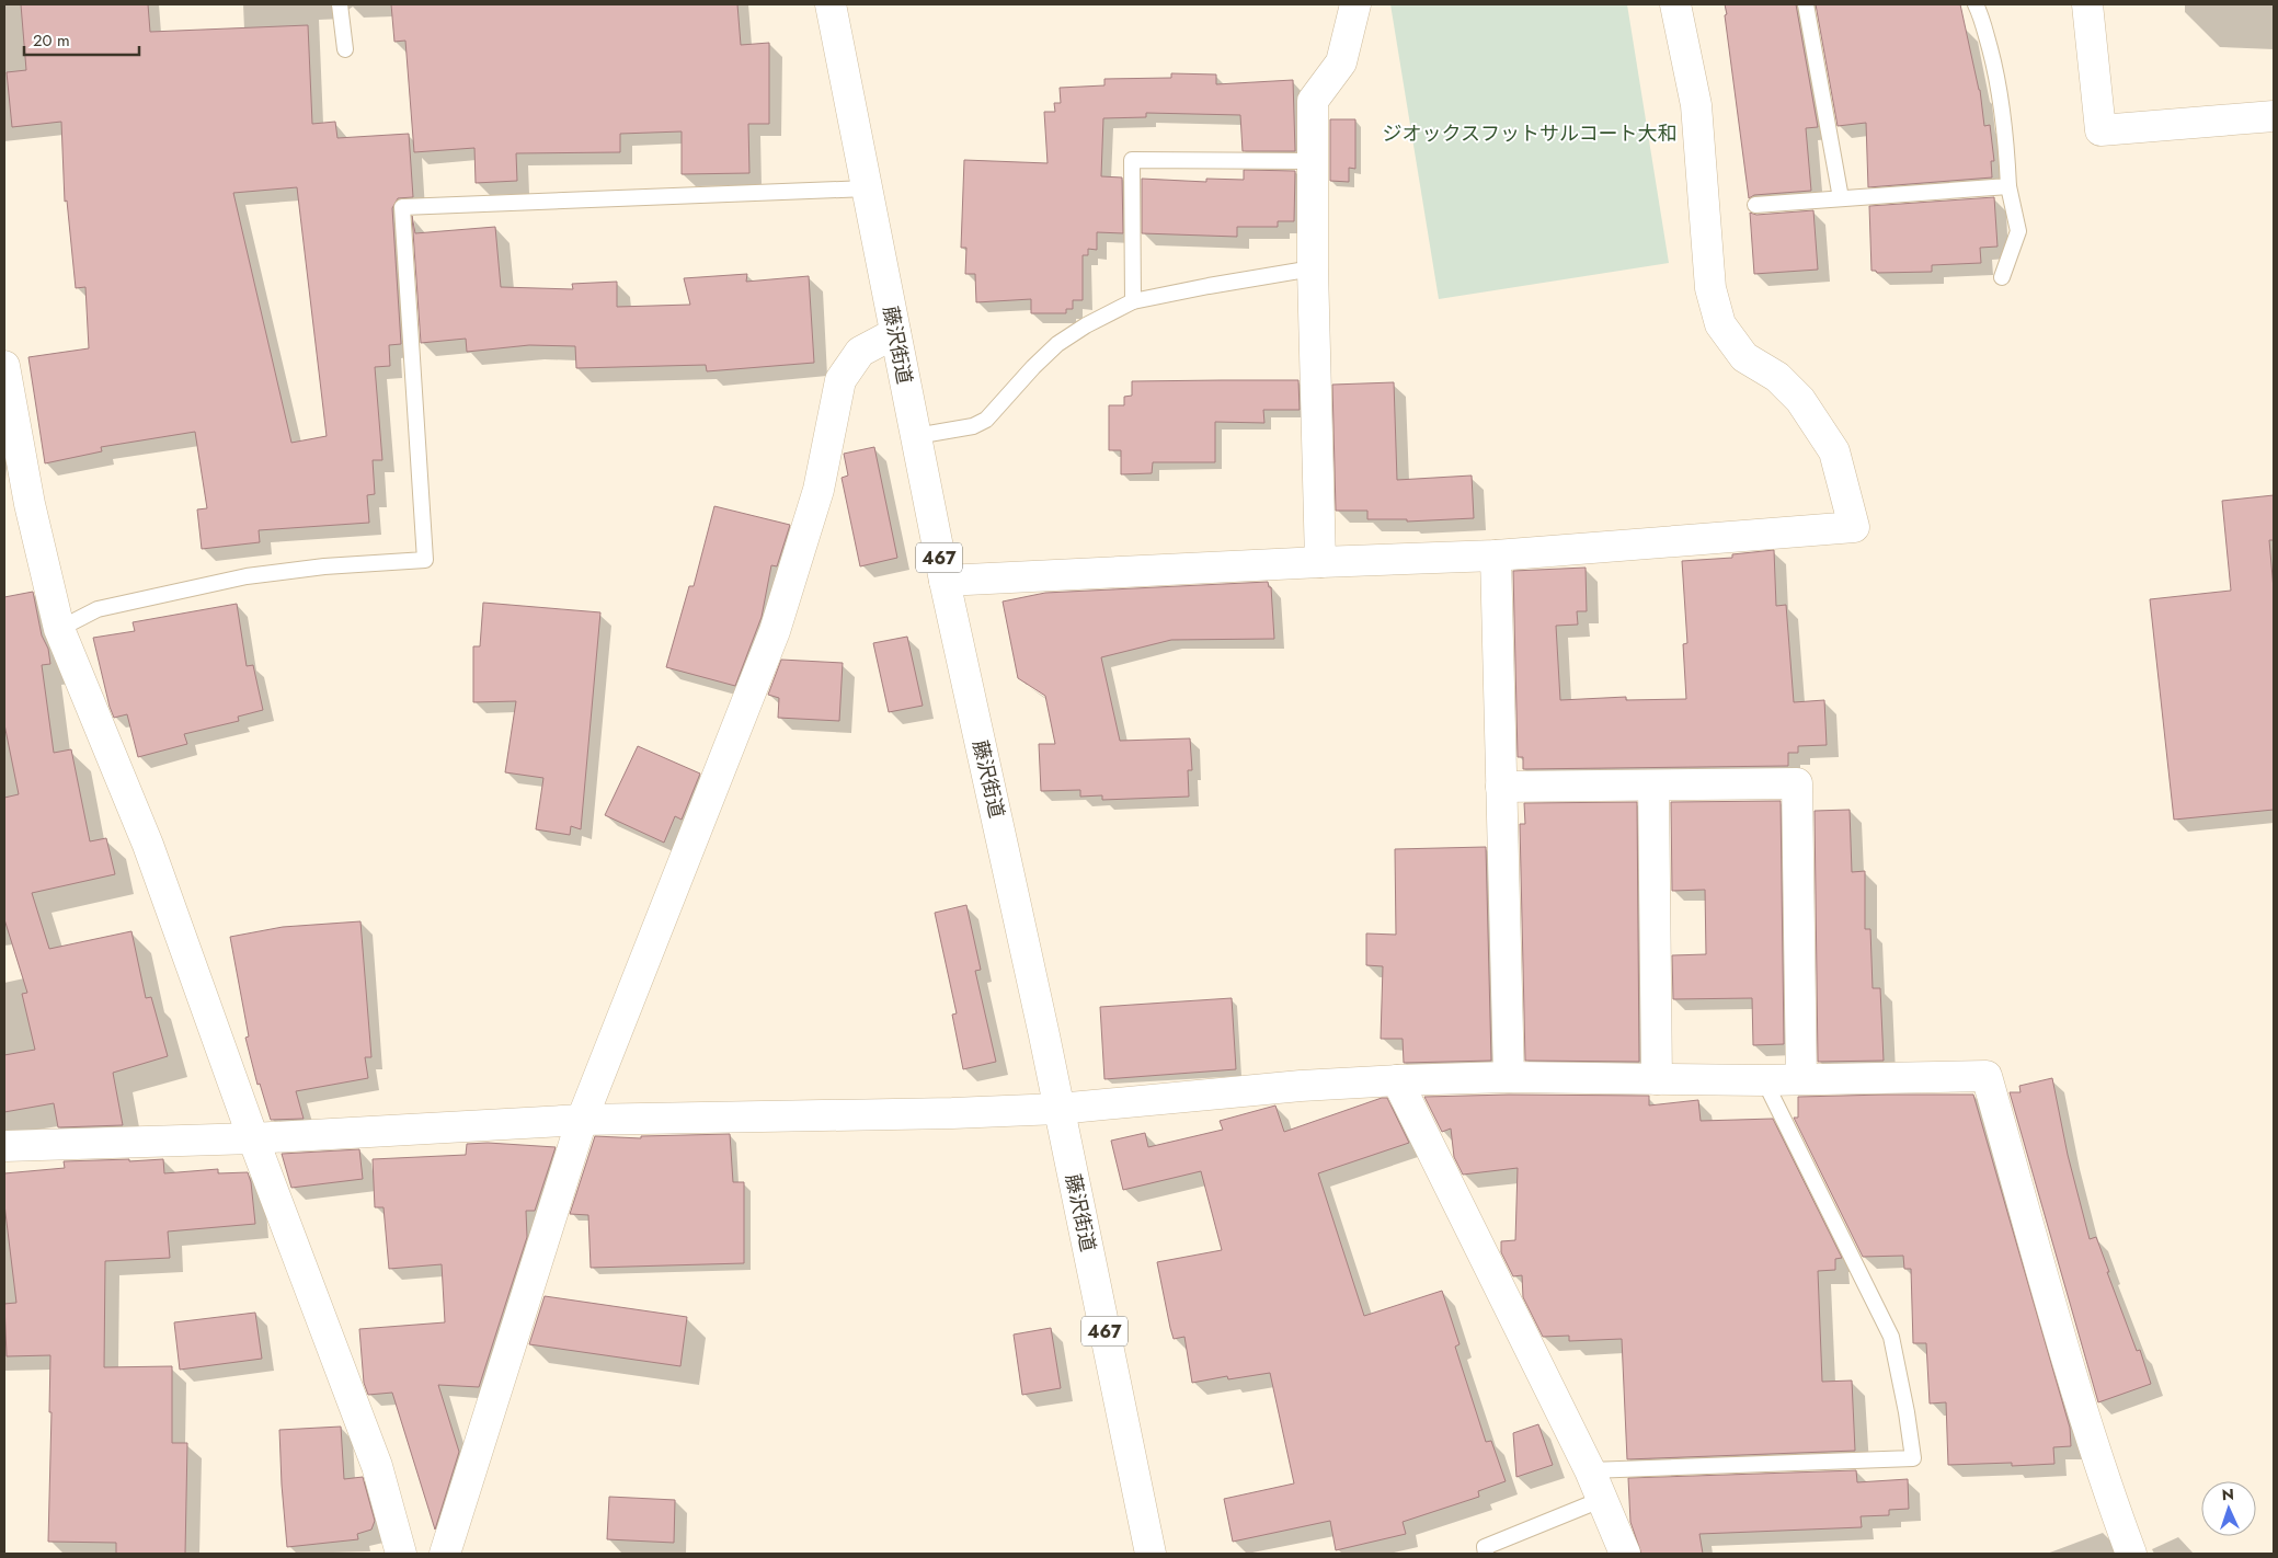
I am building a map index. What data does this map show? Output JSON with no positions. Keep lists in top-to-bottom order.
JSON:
{
  "streets": {
    "main road": ["藤沢街道", "467"]
  },
  "parks": ["ジオックスフットサルコート大和"],
  "scale_bar": "20 m",
  "north": "top"
}
